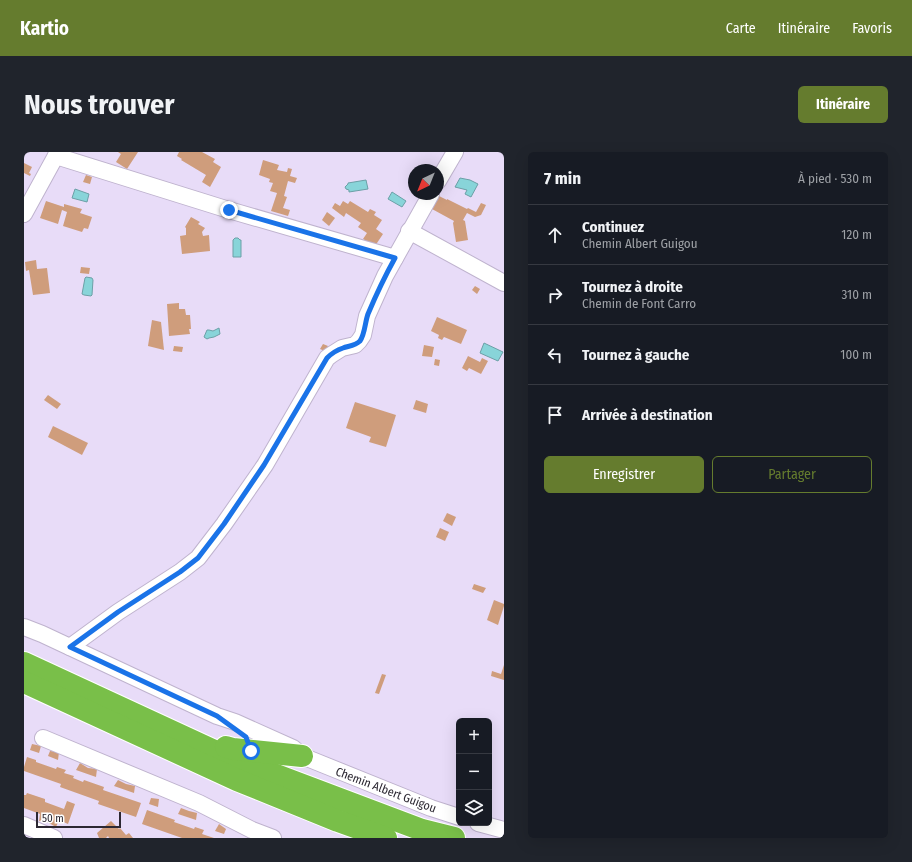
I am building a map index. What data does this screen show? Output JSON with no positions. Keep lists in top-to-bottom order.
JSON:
{
  "streets": {
    "street": ["Chemin Albert Guigou"]
  },
  "scale_bar": "50 m",
  "north": "bottom left",
  "page": {
    "header": "Kartio",
    "nav": ["Carte", "Itinéraire", "Favoris"],
    "buttons": [
      "Itinéraire",
      ["Enregistrer", "Partager"]
    ],
    "title": "Nous trouver",
    "heading": ["7 min", "À pied · 530 m"],
    "list": [
      ["Continuez", "Chemin Albert Guigou", "120 m"],
      ["Tournez à droite", "Chemin de Font Carro", "310 m"],
      ["Tournez à gauche", "100 m"],
      "Arrivée à destination"
    ],
    "map_buttons": ["+", "−"],
    "scale": "50 m"
  }
}
